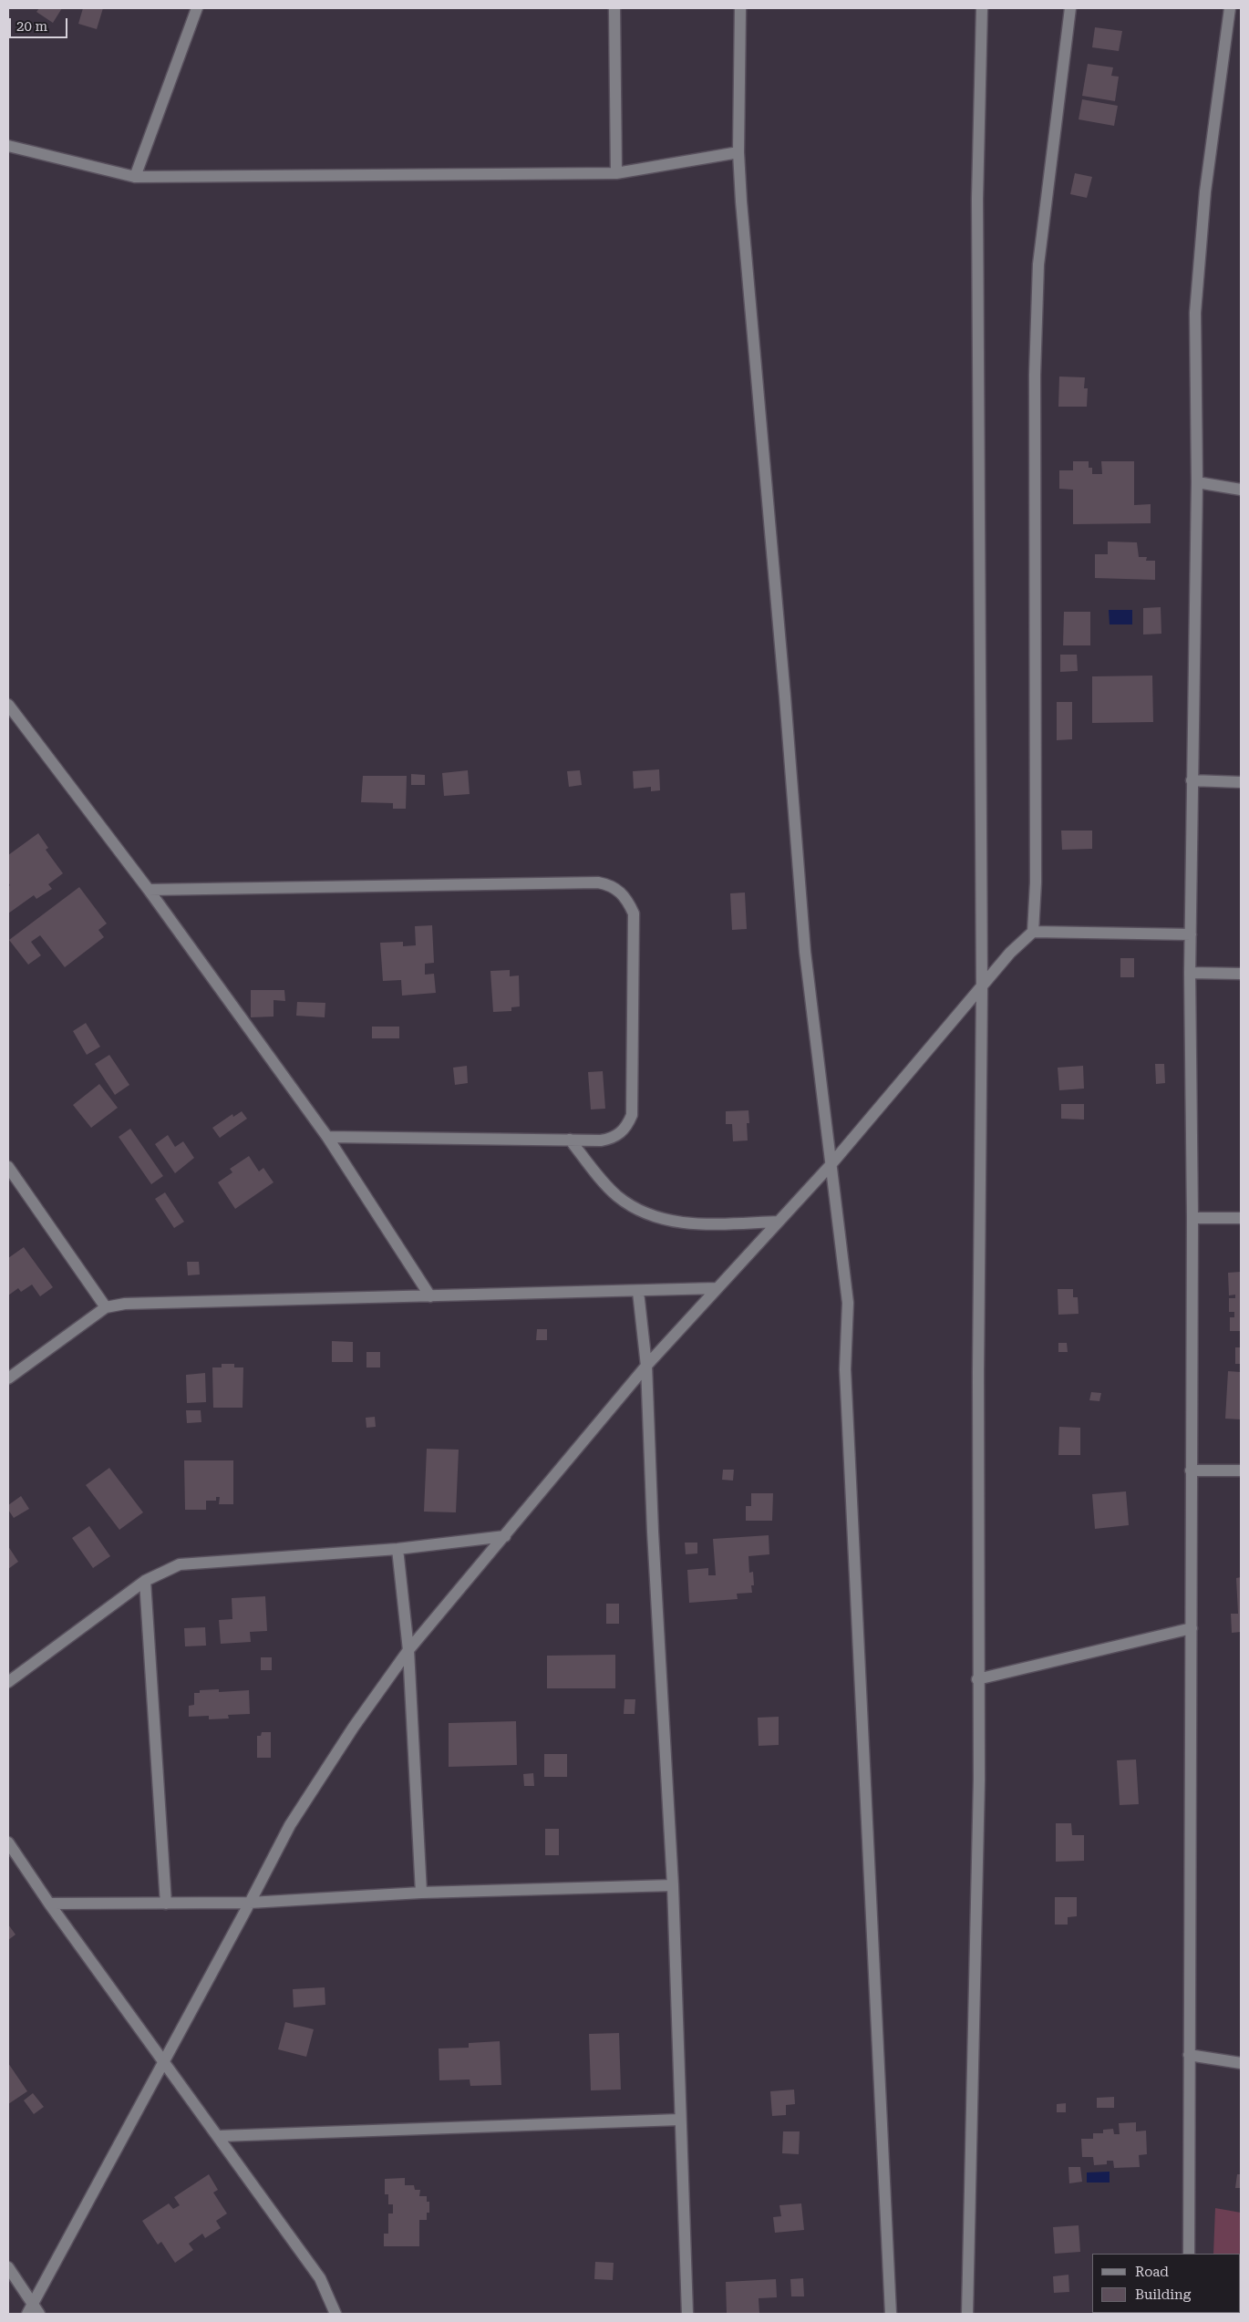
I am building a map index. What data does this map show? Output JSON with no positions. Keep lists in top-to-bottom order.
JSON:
{
  "legend": ["Road", "Building"],
  "scale_bar": "20 m"
}
